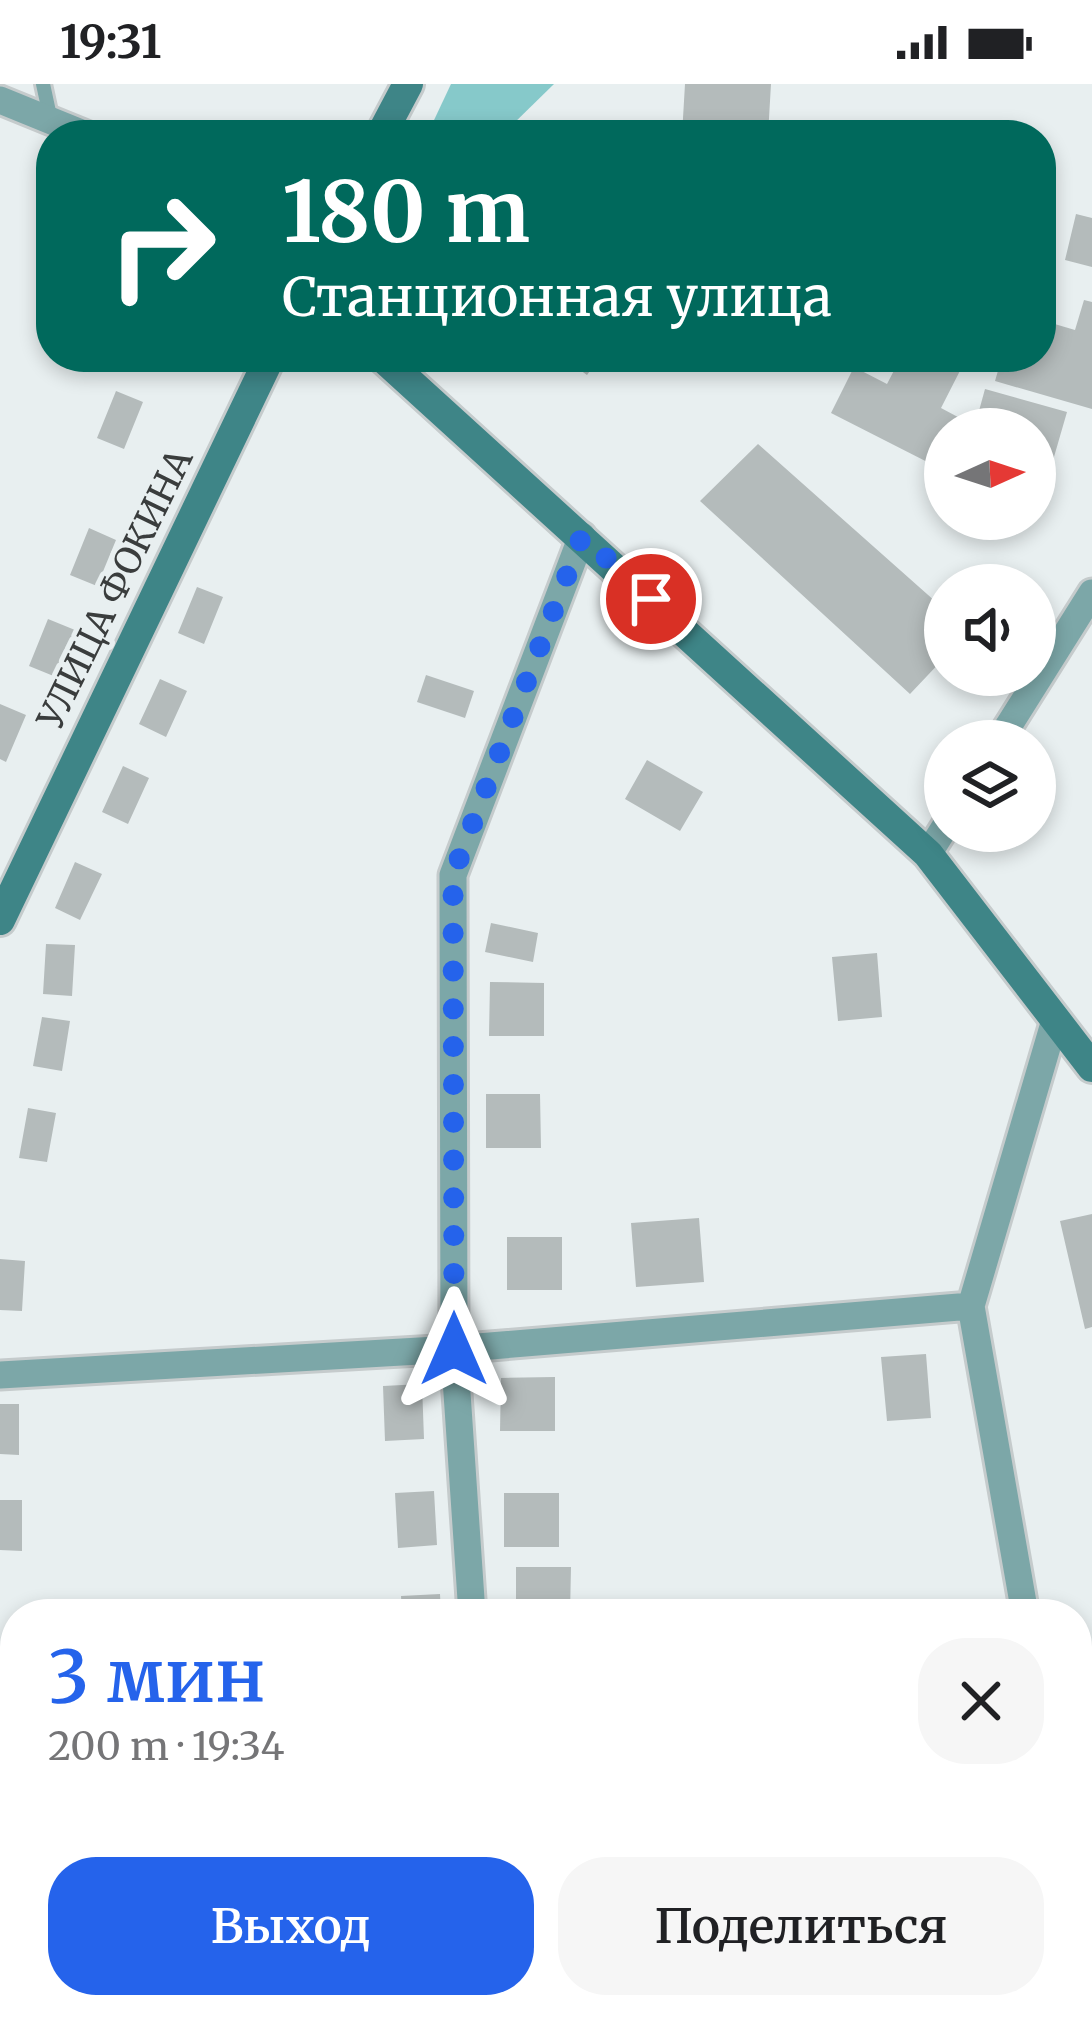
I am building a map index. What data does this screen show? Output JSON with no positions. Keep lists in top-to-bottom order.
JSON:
{
  "streets": {
    "street": ["УЛИЦА ФОКИНА"]
  },
  "north": "right",
  "page": {
    "status": "19:31",
    "turn": ["180 m", "Станционная улица"],
    "heading": ["3 мин", "200 m · 19:34"],
    "buttons": ["Выход", "Поделиться"]
  }
}
